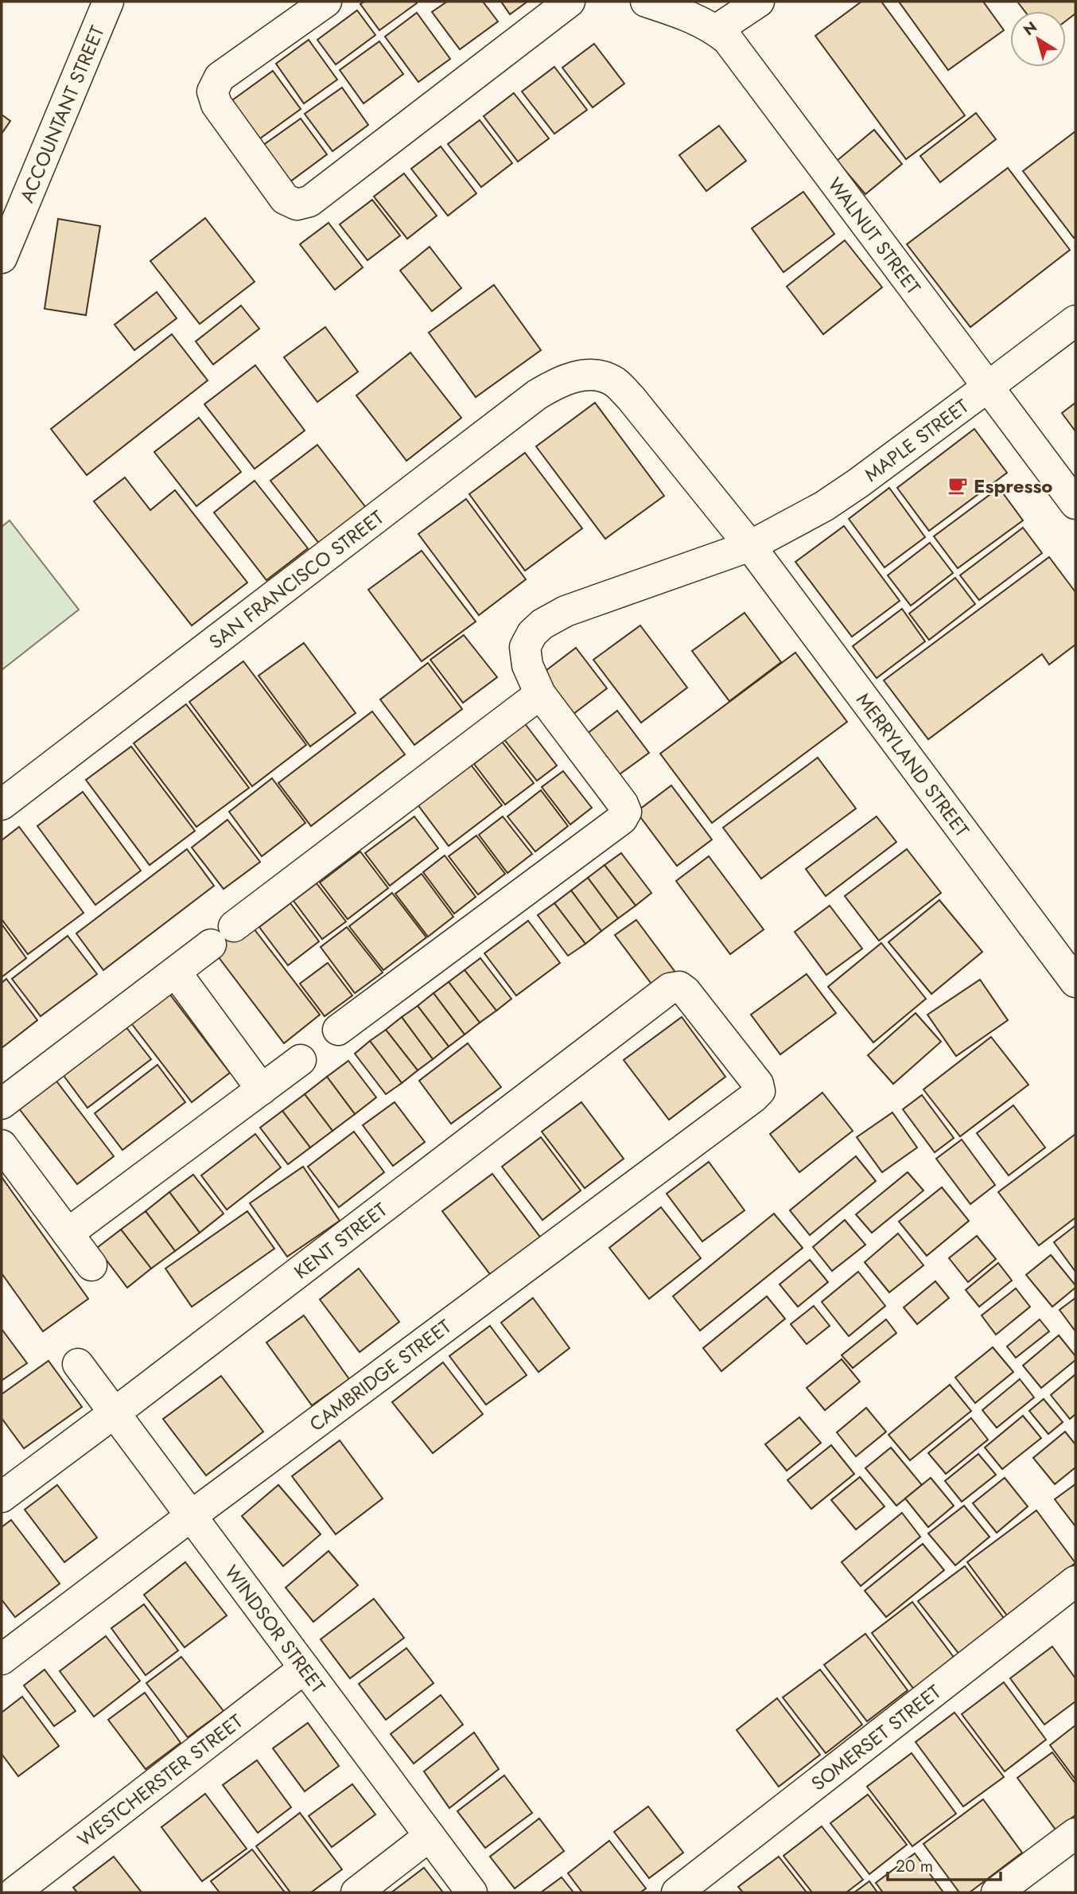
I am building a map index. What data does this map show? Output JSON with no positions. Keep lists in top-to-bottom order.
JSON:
{
  "streets": {
    "street": [
      "ACCOUNTANT STREET",
      "WALNUT STREET",
      "MAPLE STREET",
      "SAN FRANCISCO STREET",
      "MERRYLAND STREET",
      "KENT STREET",
      "CAMBRIDGE STREET",
      "WINDSOR STREET",
      "SOMERSET STREET",
      "WESTCHERSTER STREET"
    ]
  },
  "crossings": [
    ["WALNUT STREET", "MAPLE STREET"],
    ["MAPLE STREET", "MERRYLAND STREET"],
    ["SAN FRANCISCO STREET", "MERRYLAND STREET"],
    ["KENT STREET", "CAMBRIDGE STREET"],
    ["KENT STREET", "WINDSOR STREET"],
    ["CAMBRIDGE STREET", "WINDSOR STREET"],
    ["WINDSOR STREET", "WESTCHERSTER STREET"]
  ],
  "places": {
    "cafe": ["Espresso"]
  },
  "scale_bar": "20 m",
  "north": "top left"
}
